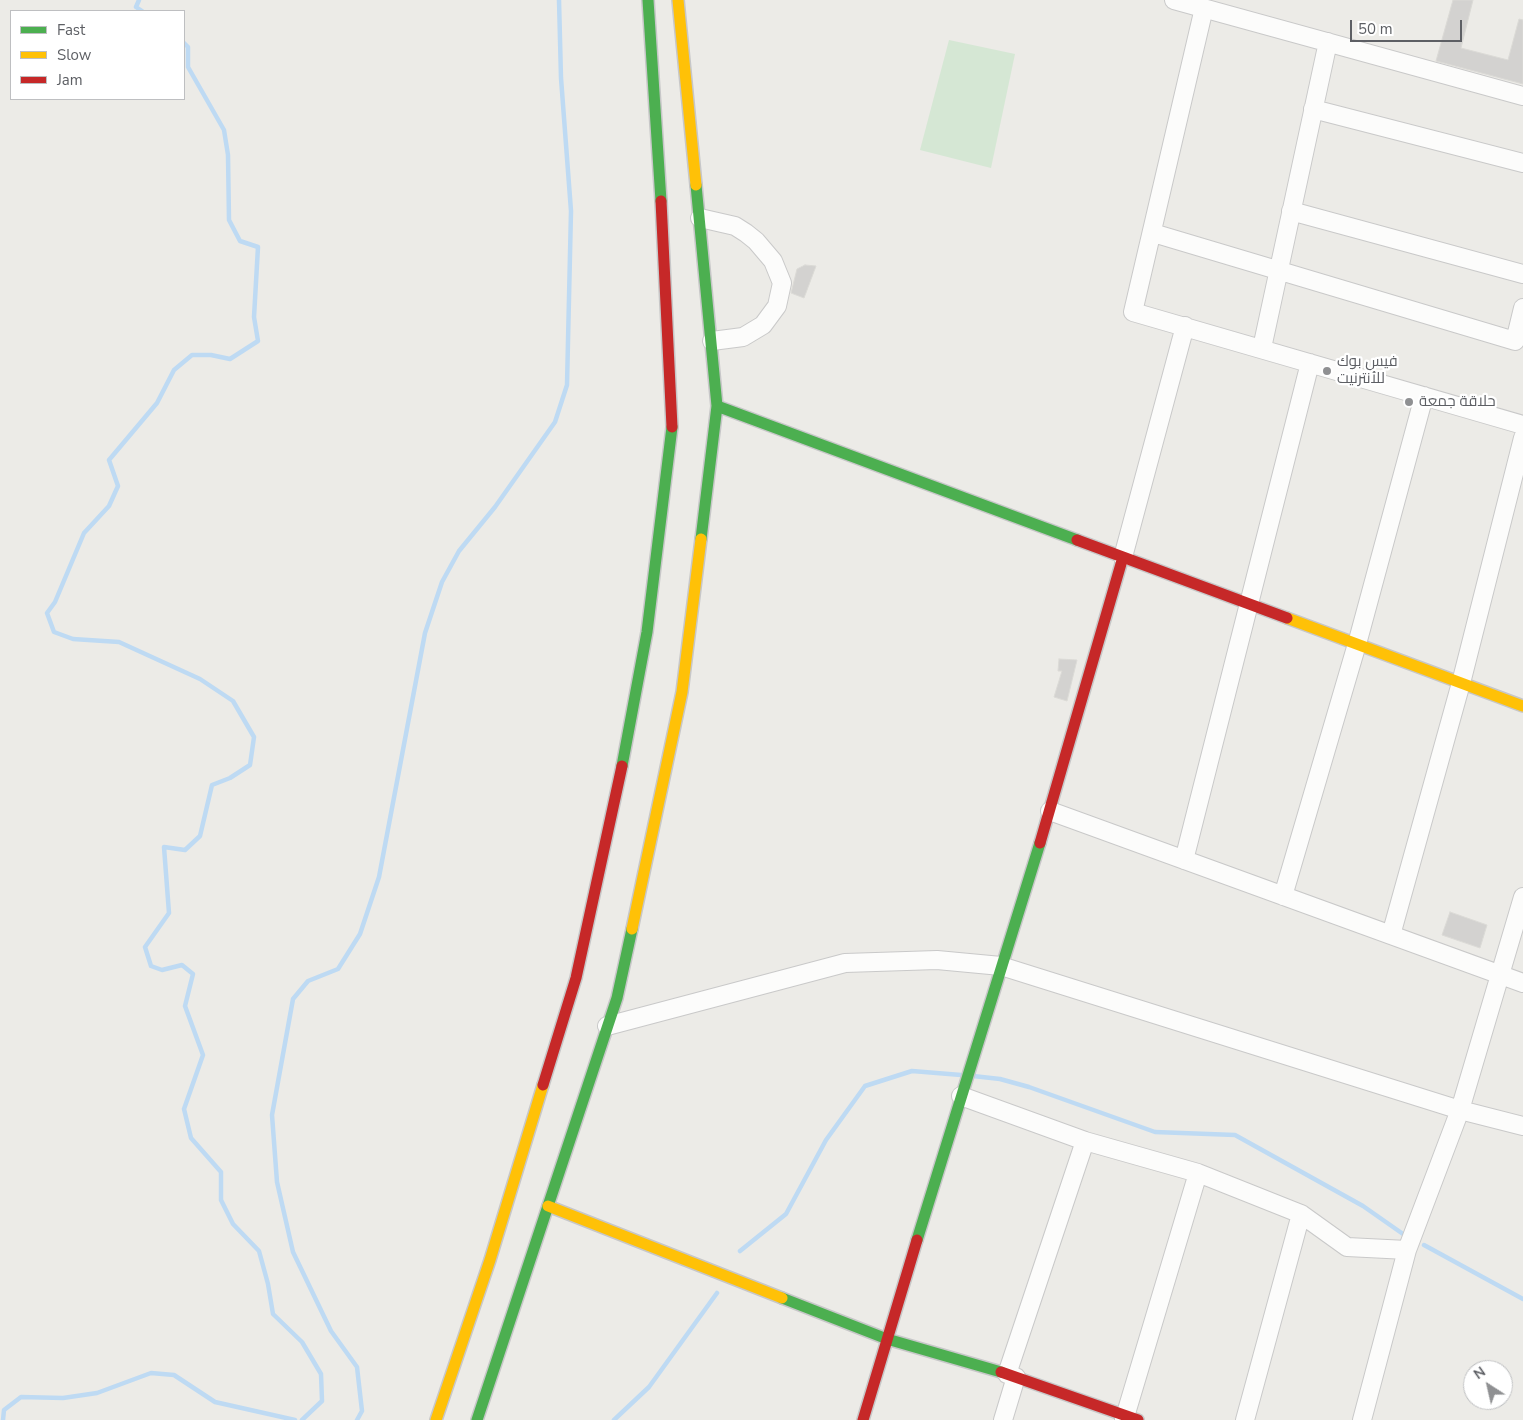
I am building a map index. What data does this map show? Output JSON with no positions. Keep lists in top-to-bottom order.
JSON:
{
  "places": ["فيس بوك للأنترنيت", "حلاقة جمعة"],
  "legend": ["Fast", "Slow", "Jam"],
  "scale_bar": "50 m",
  "north": "top left"
}
